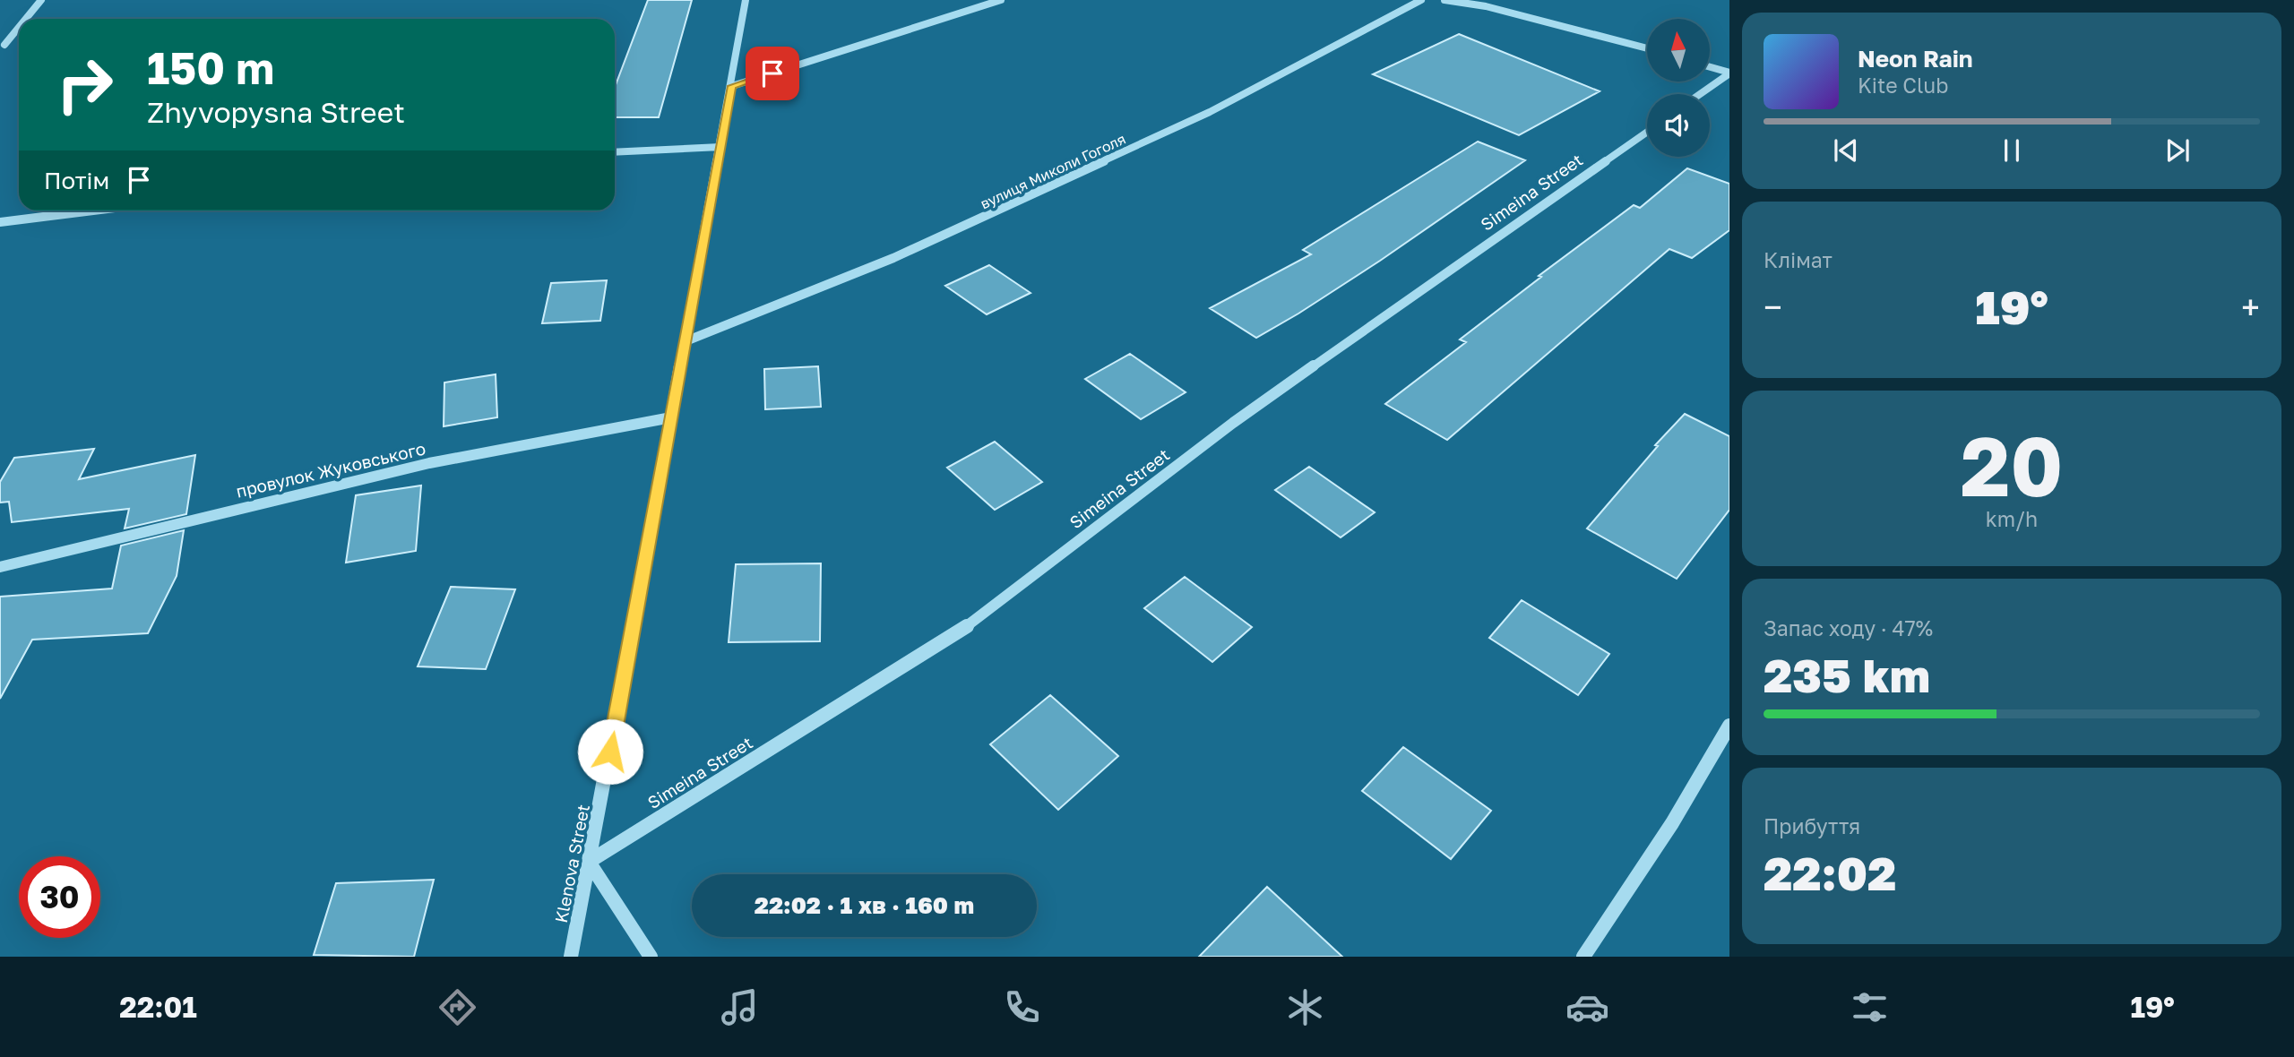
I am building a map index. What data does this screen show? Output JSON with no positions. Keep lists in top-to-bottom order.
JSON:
{
  "streets": {
    "street": [
      "вулиця Миколи Гоголя",
      "Simeina Street",
      "провулок Жуковського",
      "Klenova Street"
    ]
  },
  "crossings": [
    ["вулиця Миколи Гоголя", "Klenova Street"],
    ["Simeina Street", "Klenova Street"],
    ["провулок Жуковського", "Klenova Street"]
  ],
  "north": "top",
  "page": {
    "turn": ["150 m", "Zhyvopysna Street"],
    "song": ["Neon Rain", "Kite Club"],
    "then": "Потім",
    "tile": [
      "Клімат",
      ["20", "km/h"],
      ["Запас ходу · 47%", "235 km"],
      ["Прибуття", "22:02"]
    ],
    "heat": ["−", "19°", "+"],
    "limit": "30",
    "trip": "22:02 · 1 хв · 160 m",
    "tabs": ["22:01", "19°"]
  }
}
